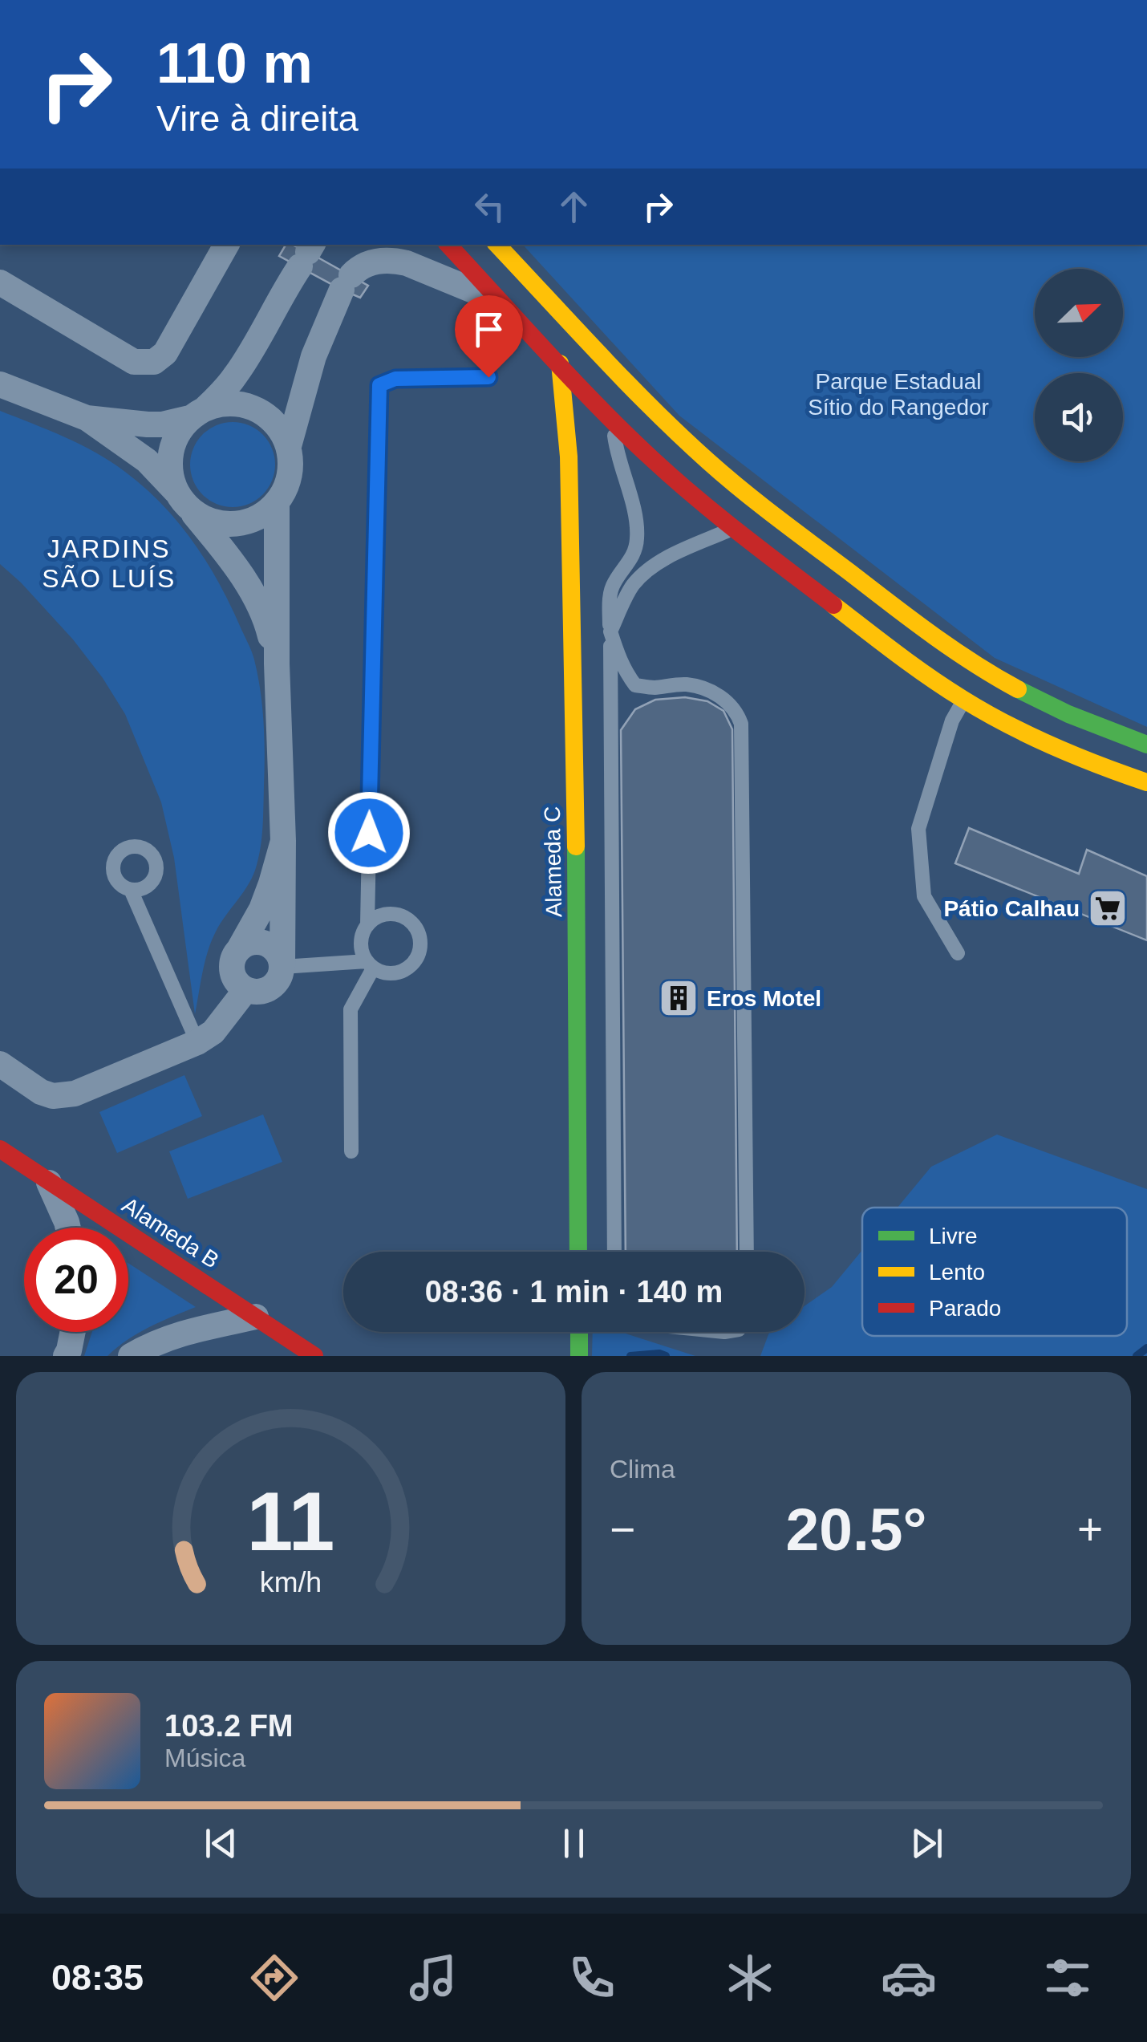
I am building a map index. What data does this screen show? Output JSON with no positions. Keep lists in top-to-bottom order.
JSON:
{
  "streets": {
    "main road": ["Alameda C", "Alameda B"]
  },
  "districts": ["JARDINS SÃO LUÍS"],
  "parks": ["Parque Estadual Sítio do Rangedor"],
  "places": {
    "supermarket": ["Pátio Calhau"],
    "building": ["Eros Motel"]
  },
  "legend": ["Livre", "Lento", "Parado"],
  "north": "top right",
  "page": {
    "turn": ["110 m", "Vire à direita"],
    "limit": "20",
    "trip": "08:36 · 1 min · 140 m",
    "tile": "Clima",
    "heat": ["−", "20.5°", "+"],
    "song": ["103.2 FM", "Música"],
    "tabs": "08:35",
    "gauge": ["11", "km/h"]
  }
}
